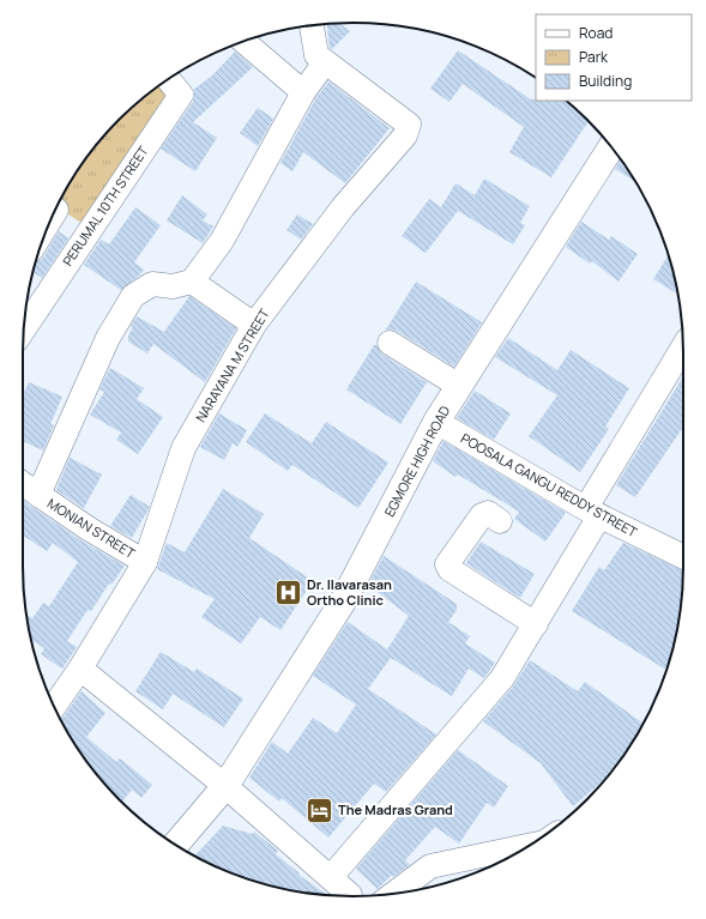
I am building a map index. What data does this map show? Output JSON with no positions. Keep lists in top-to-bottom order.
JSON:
{
  "streets": {
    "main road": ["EGMORE HIGH ROAD"],
    "street": [
      "PERUMAL 10TH STREET",
      "NARAYANA M STREET",
      "POOSALA GANGU REDDY STREET",
      "MONIAN STREET"
    ]
  },
  "crossings": [
    ["NARAYANA M STREET", "MONIAN STREET"],
    ["EGMORE HIGH ROAD", "POOSALA GANGU REDDY STREET"]
  ],
  "places": {
    "hospital": ["Dr. Ilavarasan Ortho Clinic"],
    "hotel": ["The Madras Grand"]
  },
  "legend": ["Road", "Park", "Building"]
}
